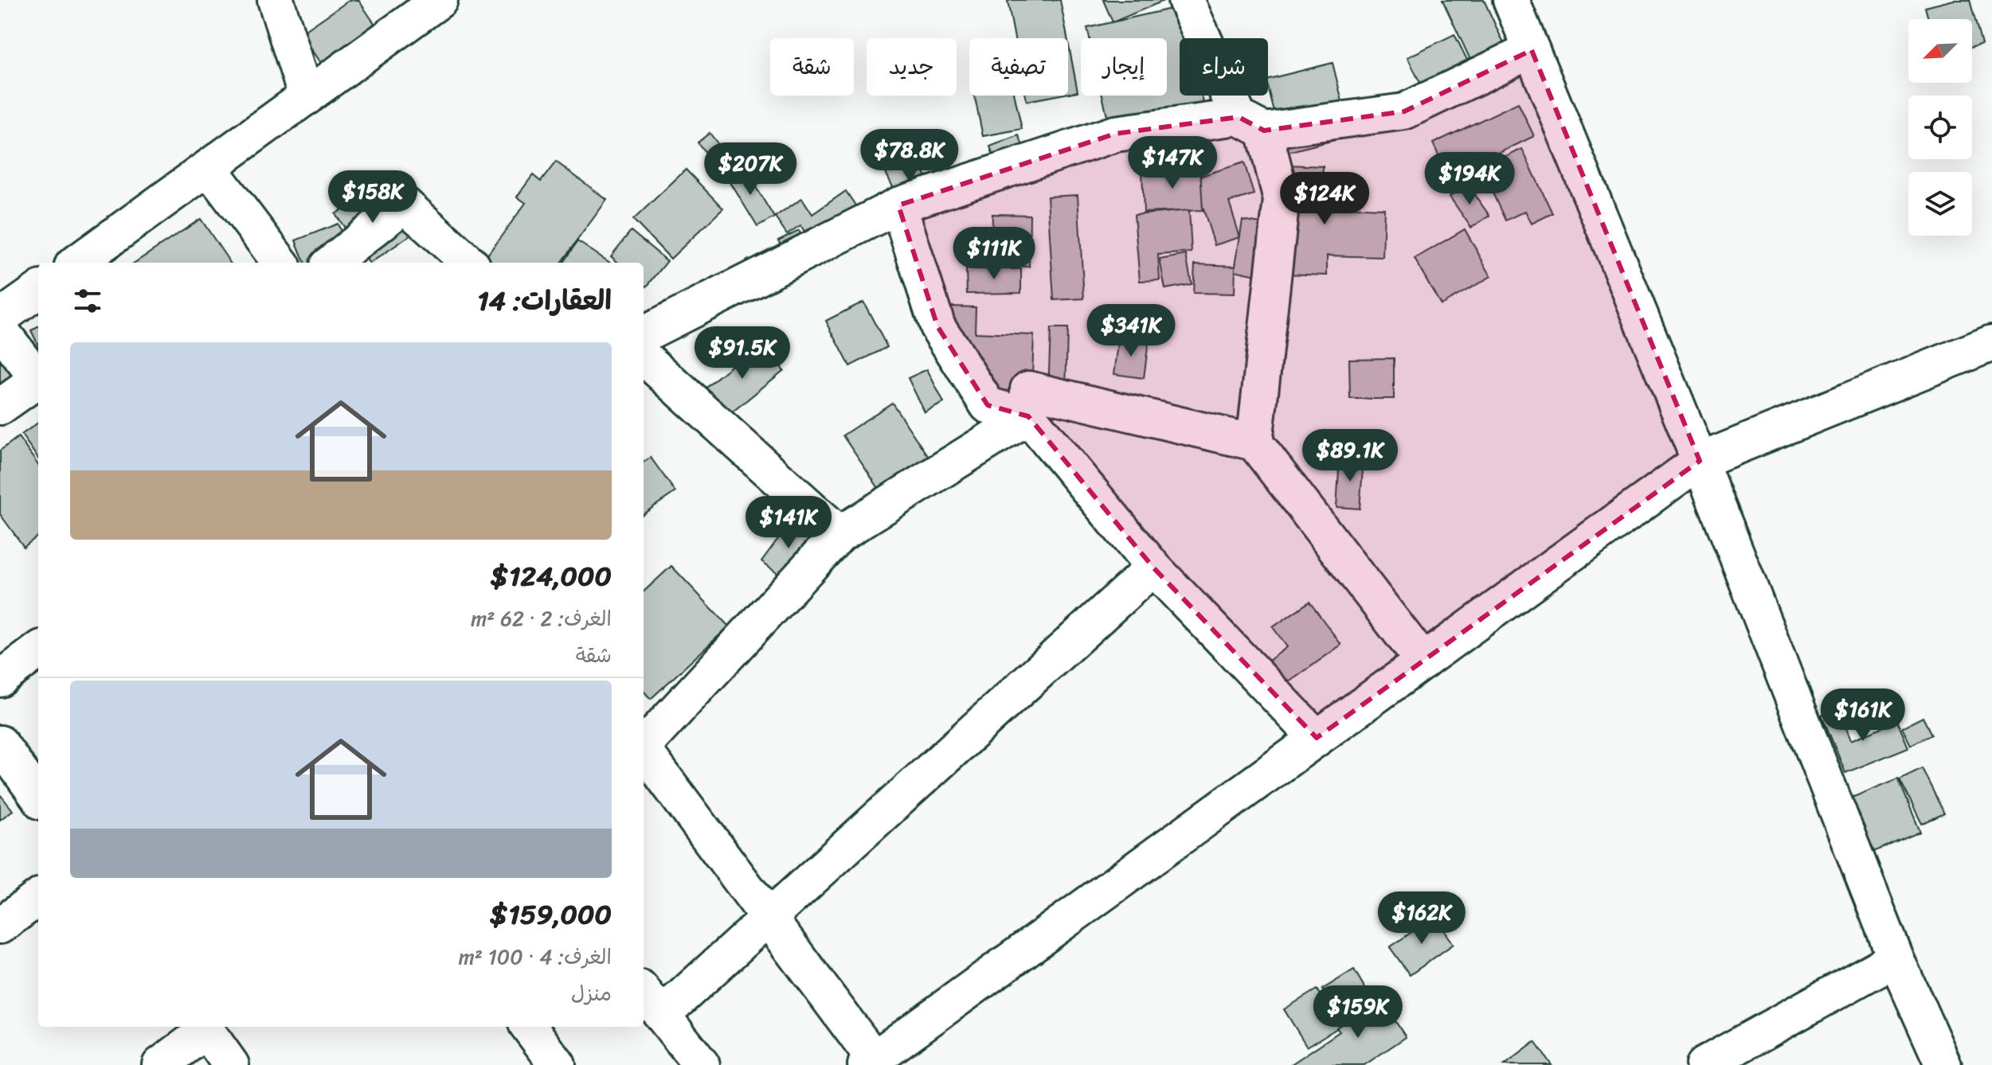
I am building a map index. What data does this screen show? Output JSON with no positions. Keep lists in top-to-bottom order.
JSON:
{
  "north": "bottom left",
  "page": {
    "chip": [
      "شراء",
      "إيجار",
      "تصفية",
      "جديد",
      "شقة"
    ],
    "price": [
      "$78.8K",
      "$147K",
      "$207K",
      "$194K",
      "$158K",
      "$124K",
      "$111K",
      "$341K",
      "$91.5K",
      "$89.1K",
      "$141K",
      "$161K",
      "$162K",
      "$159K"
    ],
    "heading": "العقارات: 14",
    "list": [
      {
        "name": "$124,000",
        "note": "الغرف: 2 · 62 m² · شقة"
      },
      {
        "name": "$159,000",
        "note": "الغرف: 4 · 100 m² · منزل"
      }
    ]
  }
}
